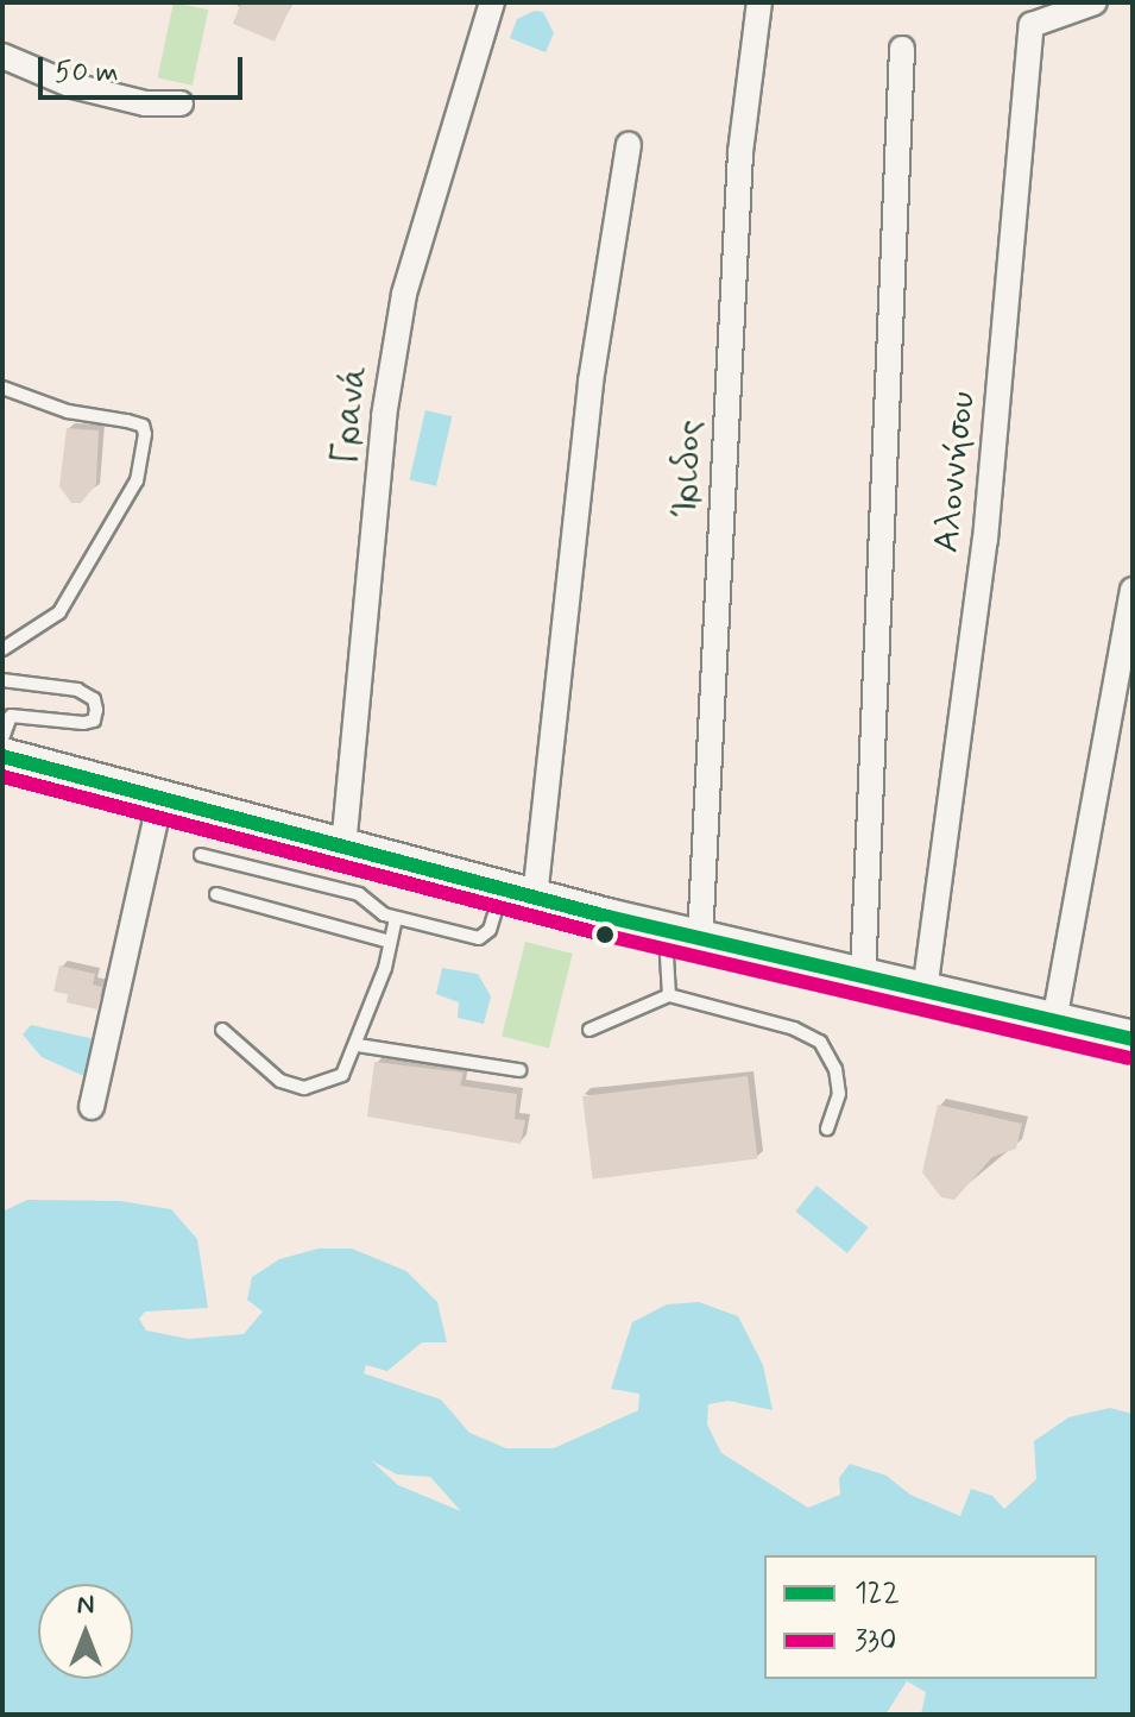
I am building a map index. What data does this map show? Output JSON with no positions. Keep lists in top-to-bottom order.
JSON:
{
  "streets": {
    "street": ["Γρανά", "Ίριδος", "Αλοννήσου"]
  },
  "lines": ["transit line 122", "transit line 330"],
  "legend": ["122", "330"],
  "scale_bar": "50 m",
  "north": "top"
}
